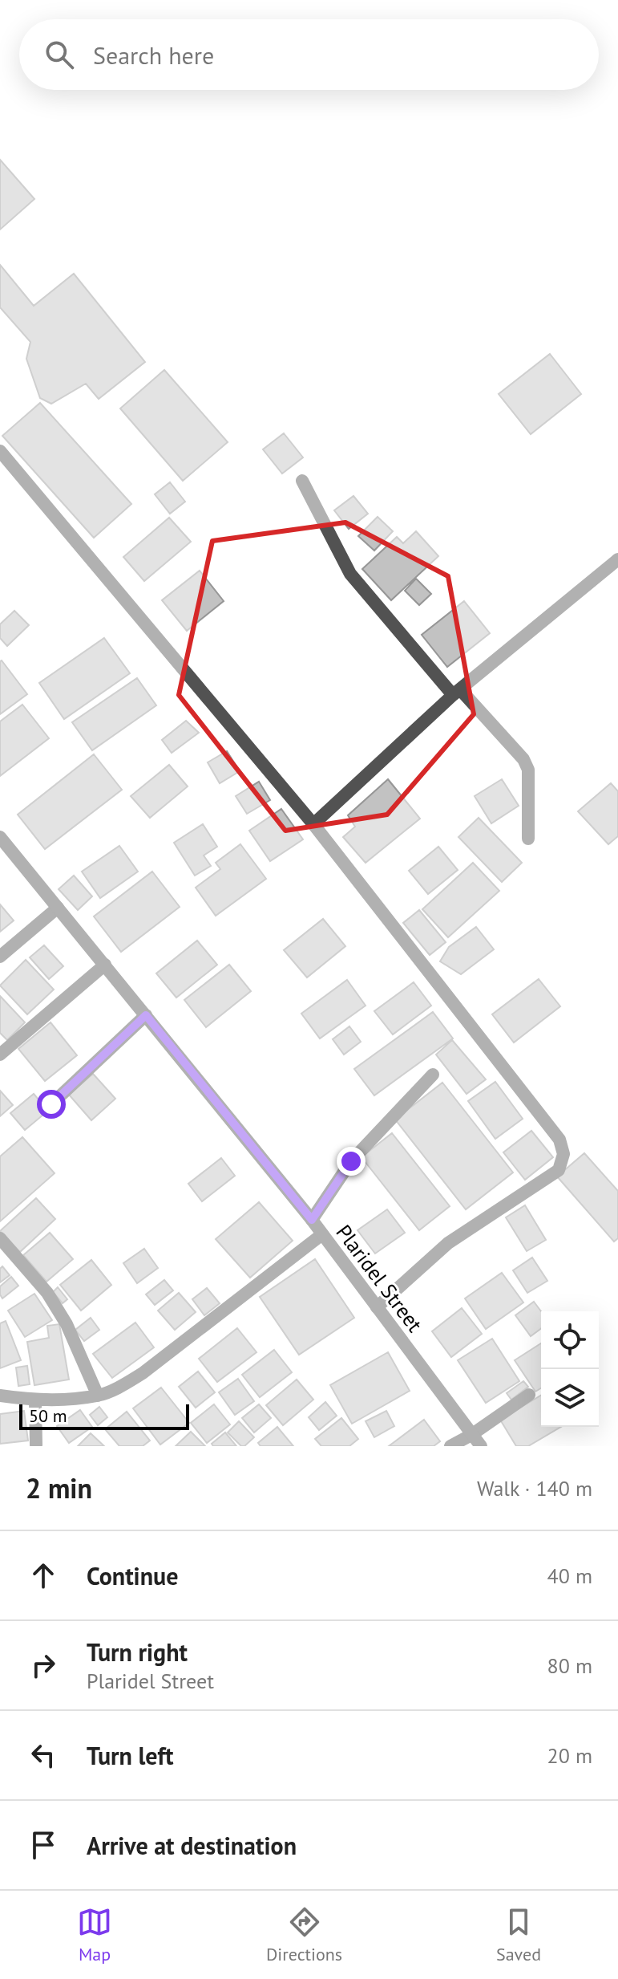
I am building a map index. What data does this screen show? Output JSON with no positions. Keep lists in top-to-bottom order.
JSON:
{
  "streets": {
    "street": ["Plaridel Street"]
  },
  "scale_bar": "50 m",
  "page": {
    "search": "Search here",
    "scale": "50 m",
    "heading": ["2 min", "Walk · 140 m"],
    "list": [
      ["Continue", "40 m"],
      ["Turn right", "Plaridel Street", "80 m"],
      ["Turn left", "20 m"],
      "Arrive at destination"
    ],
    "nav": ["Map", "Directions", "Saved"]
  }
}
